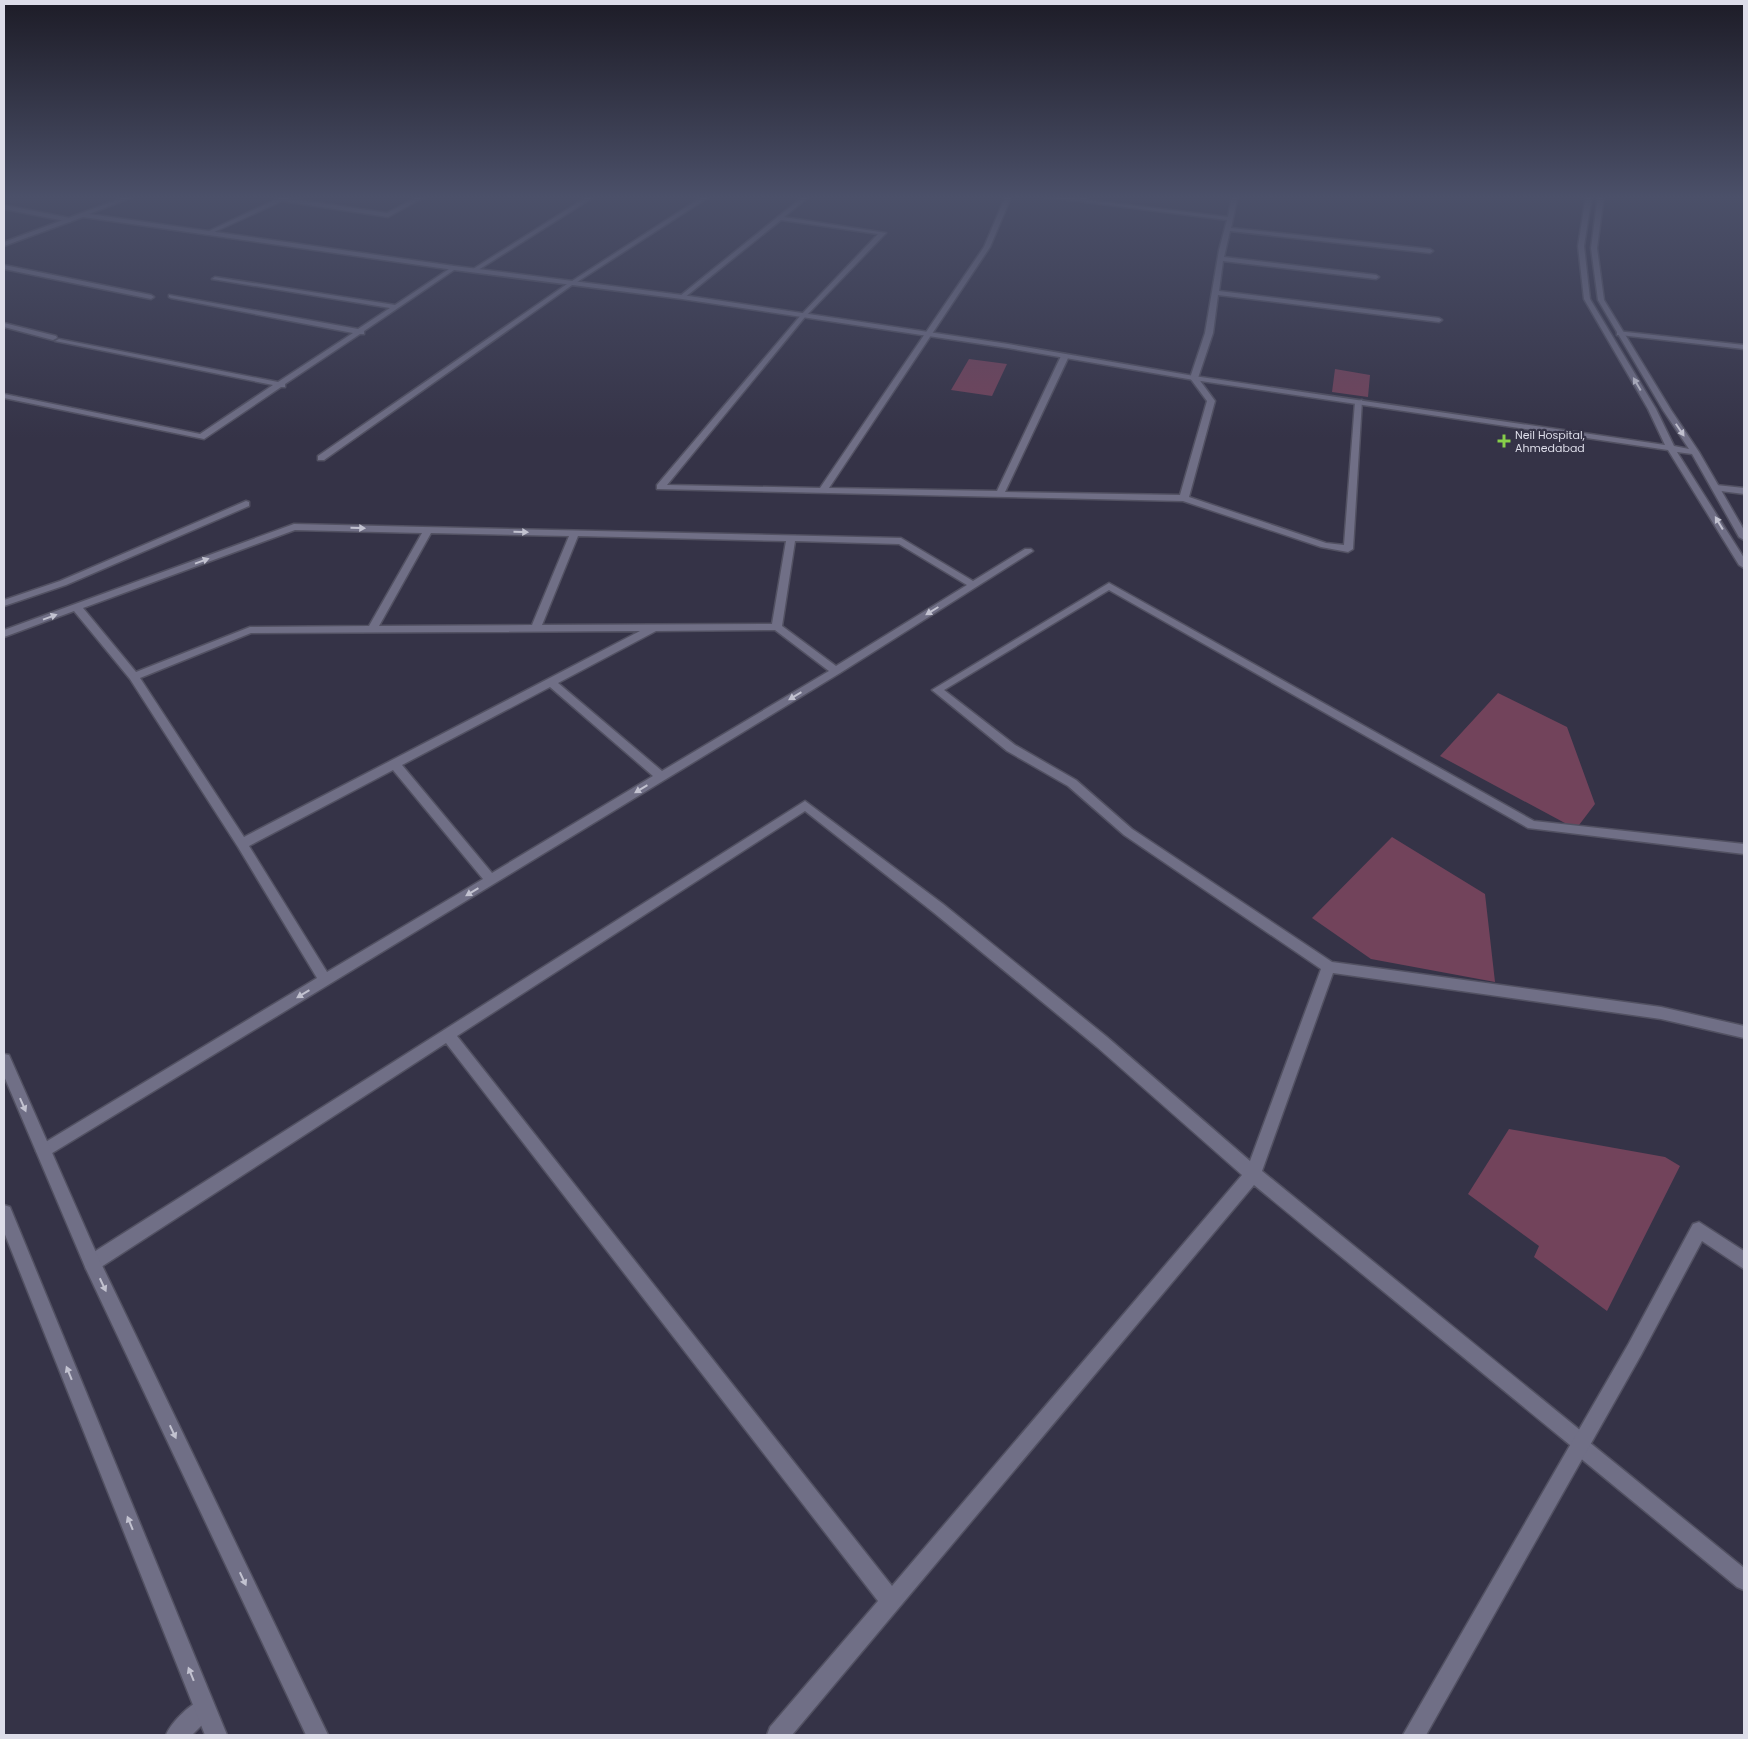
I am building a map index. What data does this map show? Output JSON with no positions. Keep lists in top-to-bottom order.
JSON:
{
  "places": {
    "health": ["Neil Hospital, Ahmedabad"]
  }
}
